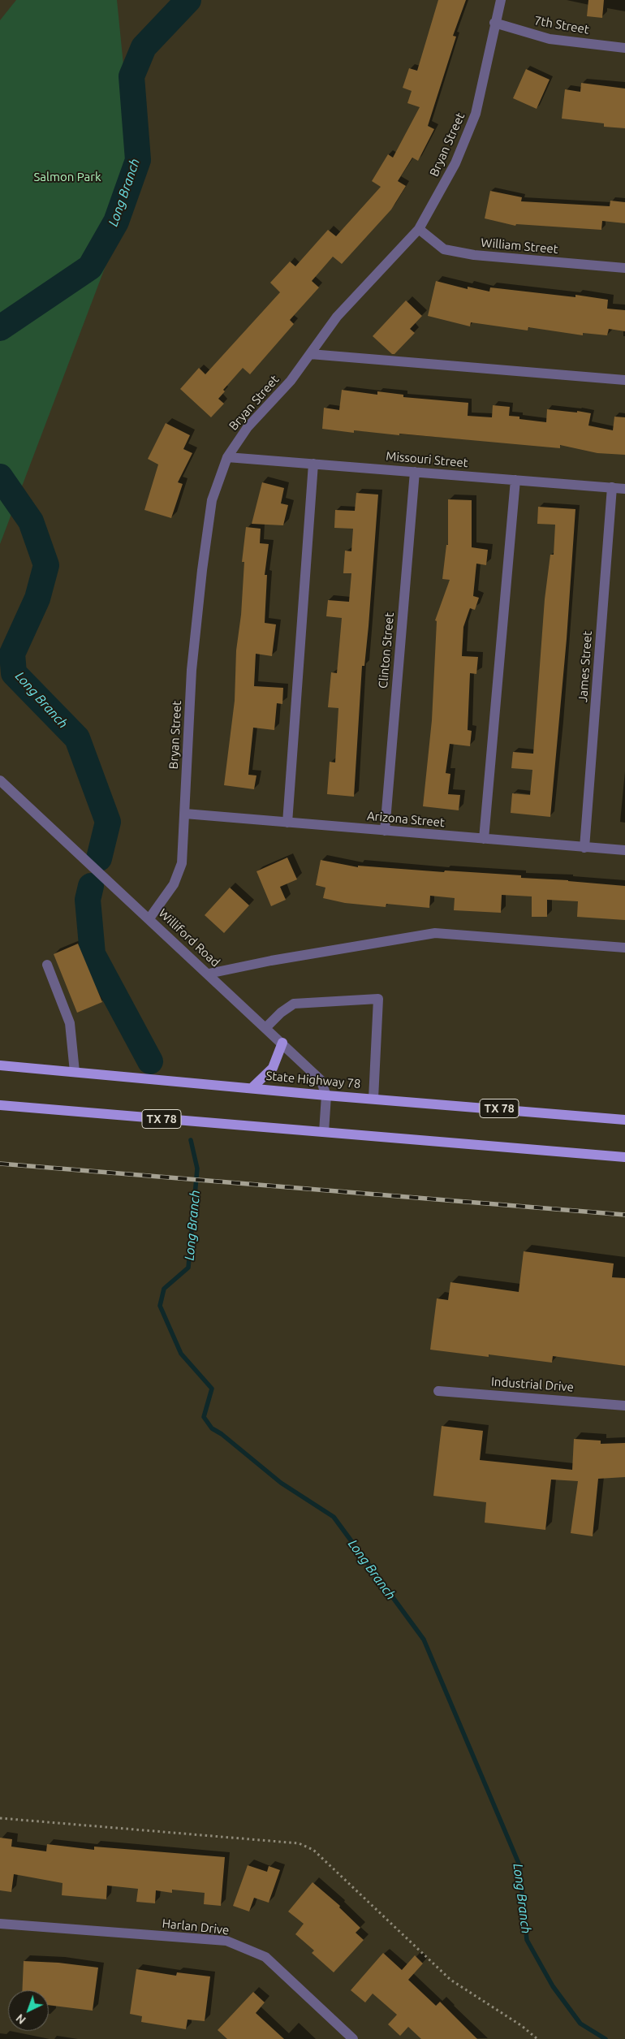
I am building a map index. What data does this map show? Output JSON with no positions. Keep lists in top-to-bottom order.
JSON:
{
  "streets": {
    "main road": ["State Highway 78", "TX 78"],
    "street": [
      "7th Street",
      "Bryan Street",
      "William Street",
      "Missouri Street",
      "Clinton Street",
      "James Street",
      "Arizona Street",
      "Williford Road",
      "Industrial Drive",
      "Harlan Drive"
    ]
  },
  "crossings": [
    ["7th Street", "Bryan Street"],
    ["Bryan Street", "William Street"],
    ["Bryan Street", "Missouri Street"],
    ["Bryan Street", "Arizona Street"],
    ["Bryan Street", "Williford Road"],
    ["Missouri Street", "Clinton Street"],
    ["Missouri Street", "James Street"],
    ["Clinton Street", "Arizona Street"],
    ["James Street", "Arizona Street"],
    ["Williford Road", "State Highway 78"]
  ],
  "water": ["Long Branch"],
  "parks": ["Salmon Park"],
  "north": "bottom left"
}
